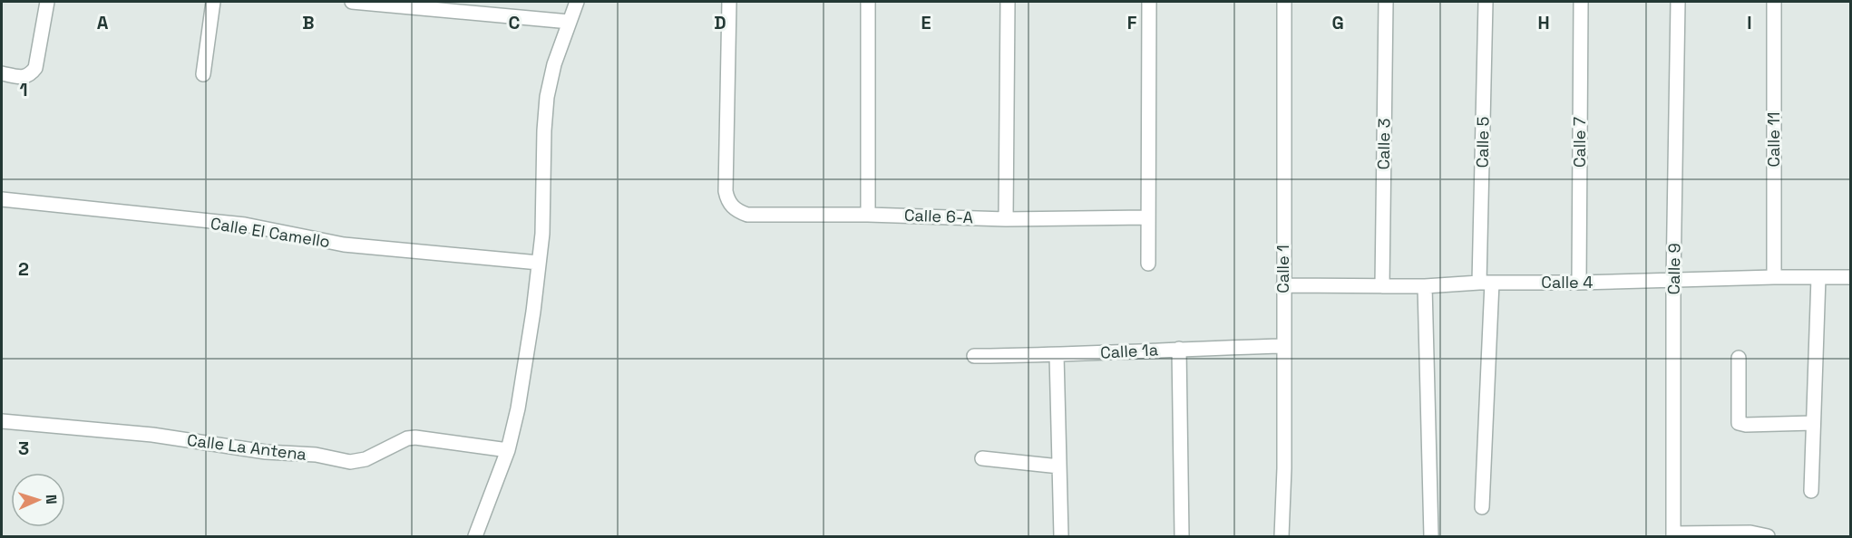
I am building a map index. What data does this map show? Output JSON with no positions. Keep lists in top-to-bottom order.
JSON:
{
  "streets": {
    "street": [
      "Calle 11",
      "Calle 5",
      "Calle 7",
      "Calle 3",
      "Calle 6-A",
      "Calle El Camello",
      "Calle 1",
      "Calle 9",
      "Calle 4",
      "Calle 1a",
      "Calle La Antena"
    ]
  },
  "crossings": [
    ["Calle 11", "Calle 4"],
    ["Calle 5", "Calle 4"],
    ["Calle 7", "Calle 4"],
    ["Calle 3", "Calle 4"],
    ["Calle 1", "Calle 4"],
    ["Calle 1", "Calle 1a"],
    ["Calle 9", "Calle 4"]
  ],
  "north": "right",
  "grid": {
    "columns": [
      "A",
      "B",
      "C",
      "D",
      "E",
      "F",
      "G",
      "H",
      "I"
    ],
    "rows": ["1", "2", "3"]
  }
}
